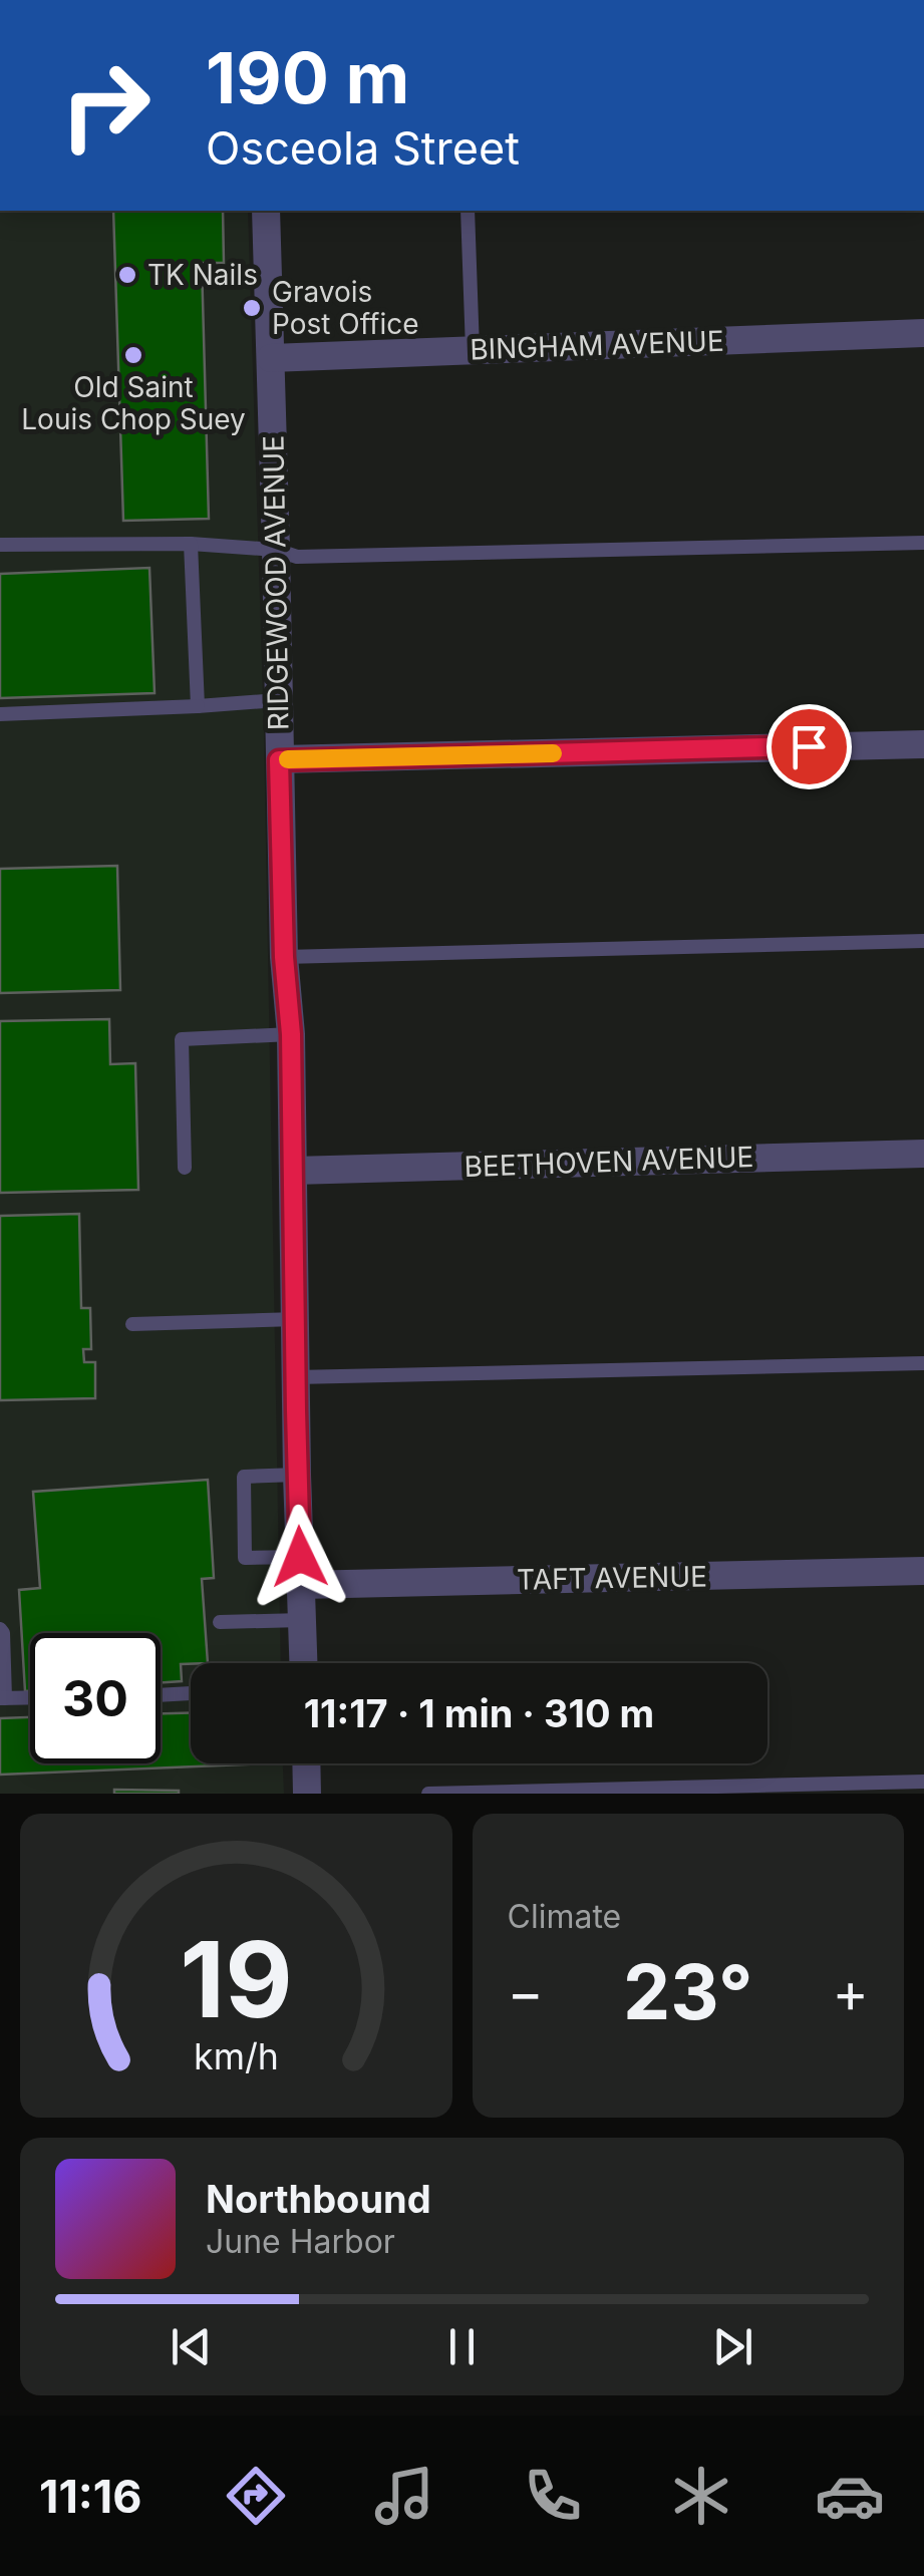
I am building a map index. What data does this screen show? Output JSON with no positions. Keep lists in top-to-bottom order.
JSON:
{
  "streets": {
    "street": [
      "BINGHAM AVENUE",
      "RIDGEWOOD AVENUE",
      "BEETHOVEN AVENUE",
      "TAFT AVENUE"
    ]
  },
  "crossings": [
    ["BINGHAM AVENUE", "RIDGEWOOD AVENUE"],
    ["RIDGEWOOD AVENUE", "BEETHOVEN AVENUE"],
    ["RIDGEWOOD AVENUE", "TAFT AVENUE"]
  ],
  "places": ["TK Nails", "Gravois Post Office", "Old Saint Louis Chop Suey"],
  "page": {
    "turn": ["190 m", "Osceola Street"],
    "limit": "30",
    "trip": "11:17 · 1 min · 310 m",
    "tile": "Climate",
    "heat": ["−", "23°", "+"],
    "song": ["Northbound", "June Harbor"],
    "tabs": "11:16",
    "gauge": ["19", "km/h"]
  }
}
